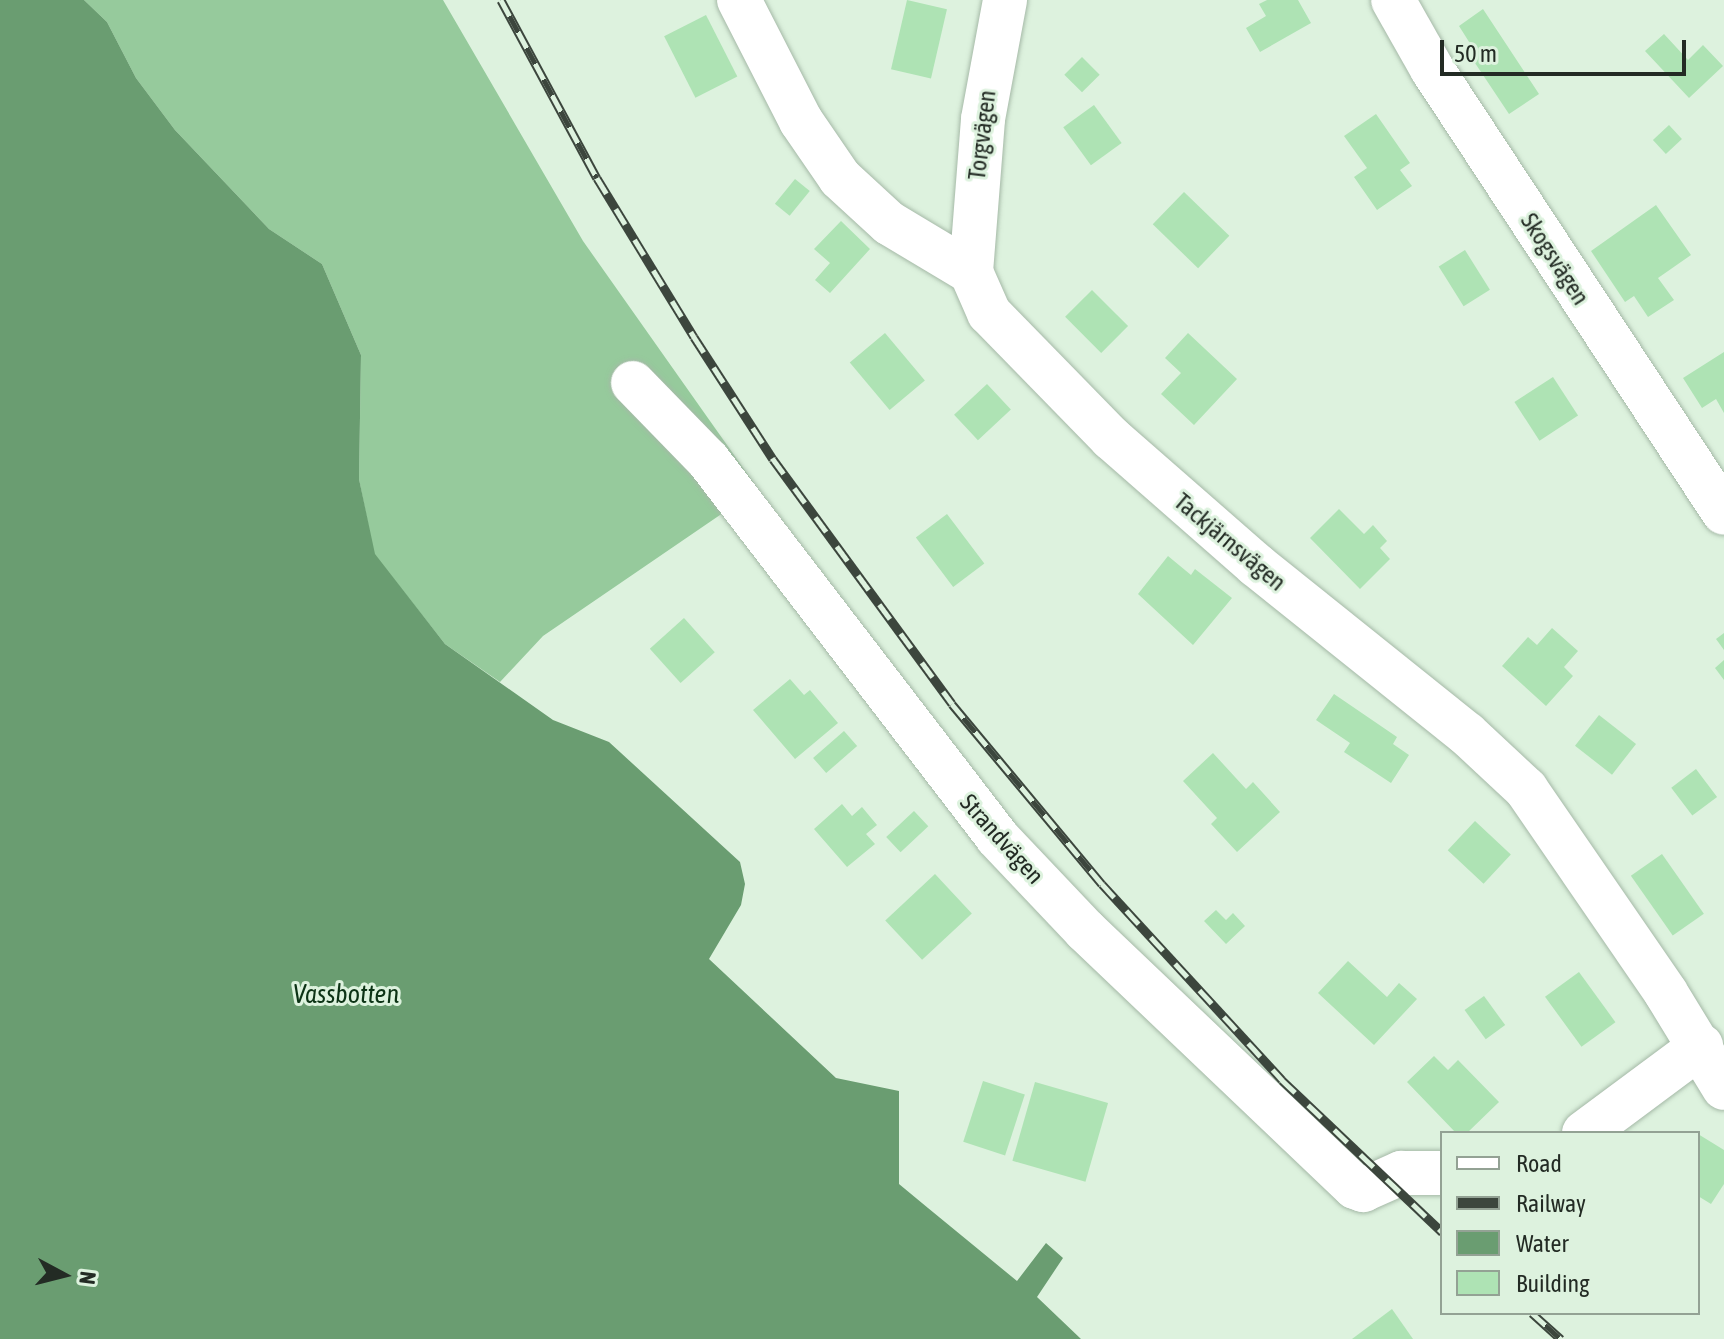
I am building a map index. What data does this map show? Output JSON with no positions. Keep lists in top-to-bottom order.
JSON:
{
  "streets": {
    "street": [
      "Torgvägen",
      "Skogsvägen",
      "Tackjärnsvägen",
      "Strandvägen"
    ]
  },
  "crossings": [
    ["Torgvägen", "Tackjärnsvägen"]
  ],
  "water": ["Vassbotten"],
  "legend": [
    "Road",
    "Railway",
    "Water",
    "Building"
  ],
  "scale_bar": "50 m",
  "north": "right"
}
